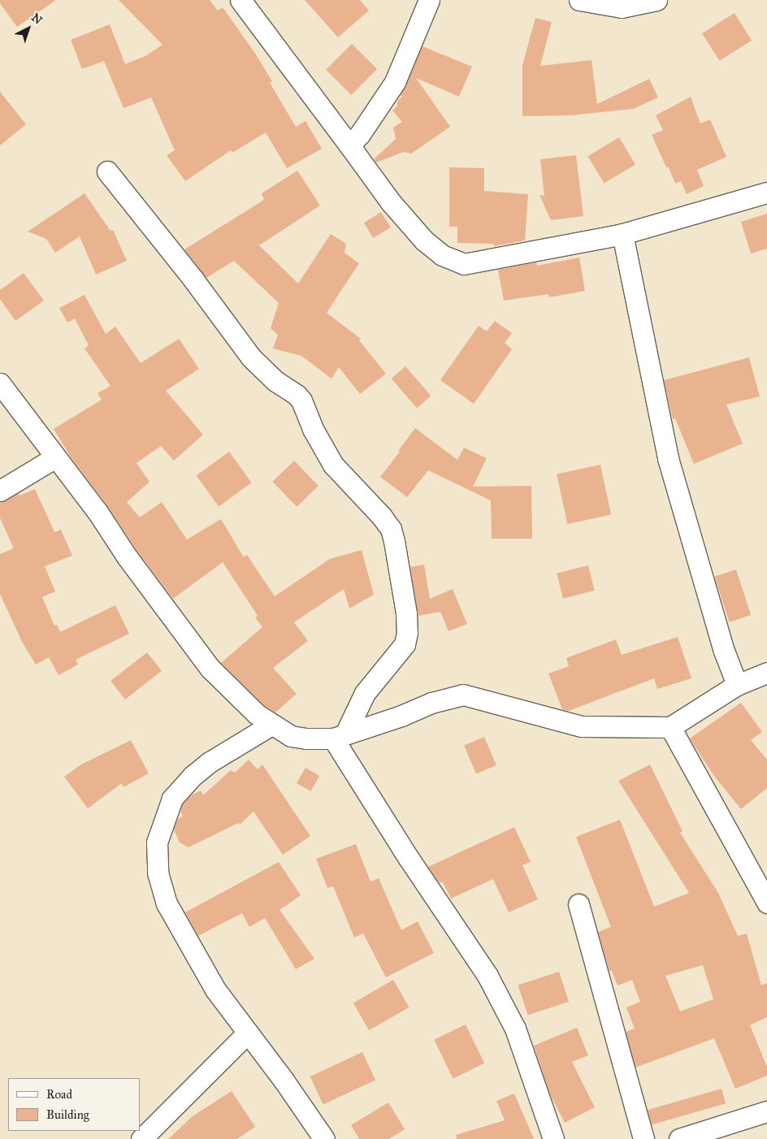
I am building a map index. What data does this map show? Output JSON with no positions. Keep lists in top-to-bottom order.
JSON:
{
  "legend": ["Road", "Building"],
  "north": "top right"
}
